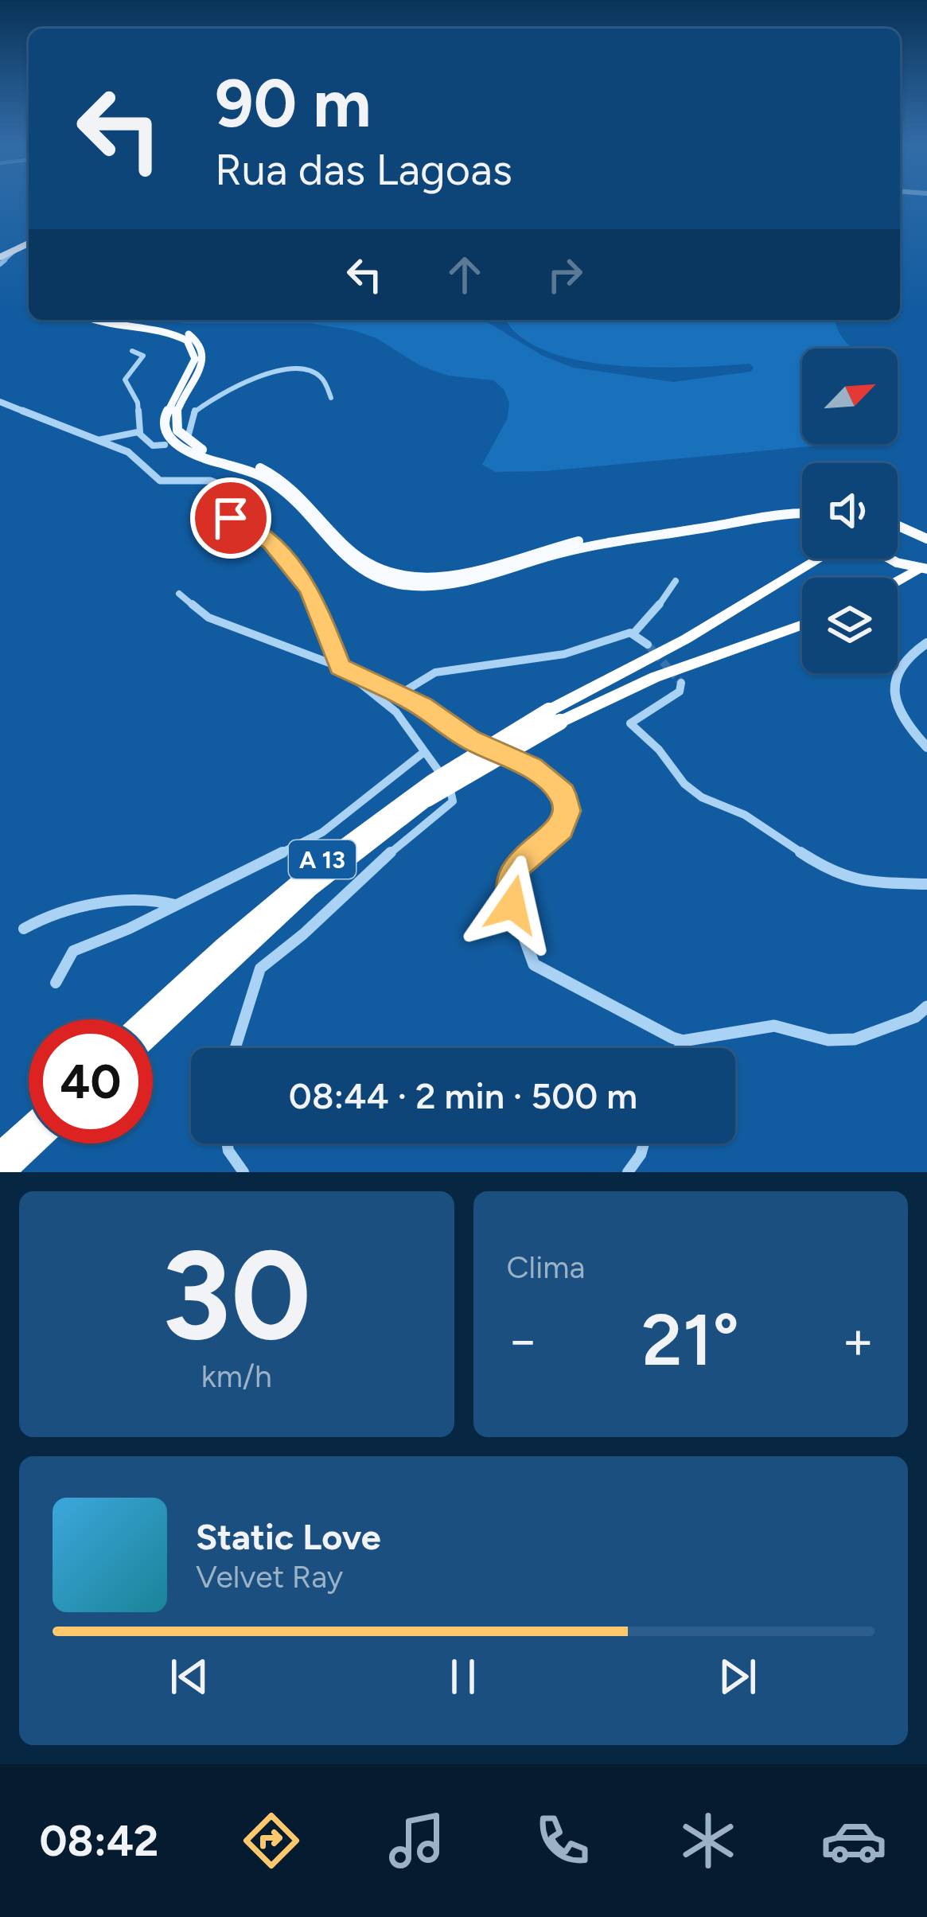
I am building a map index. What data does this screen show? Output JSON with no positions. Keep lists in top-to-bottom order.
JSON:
{
  "streets": {
    "highway": ["A 13"]
  },
  "north": "top right",
  "page": {
    "turn": ["90 m", "Rua das Lagoas"],
    "limit": "40",
    "trip": "08:44 · 2 min · 500 m",
    "tile": [
      ["30", "km/h"],
      "Clima"
    ],
    "heat": ["−", "21°", "+"],
    "song": ["Static Love", "Velvet Ray"],
    "tabs": "08:42"
  }
}
